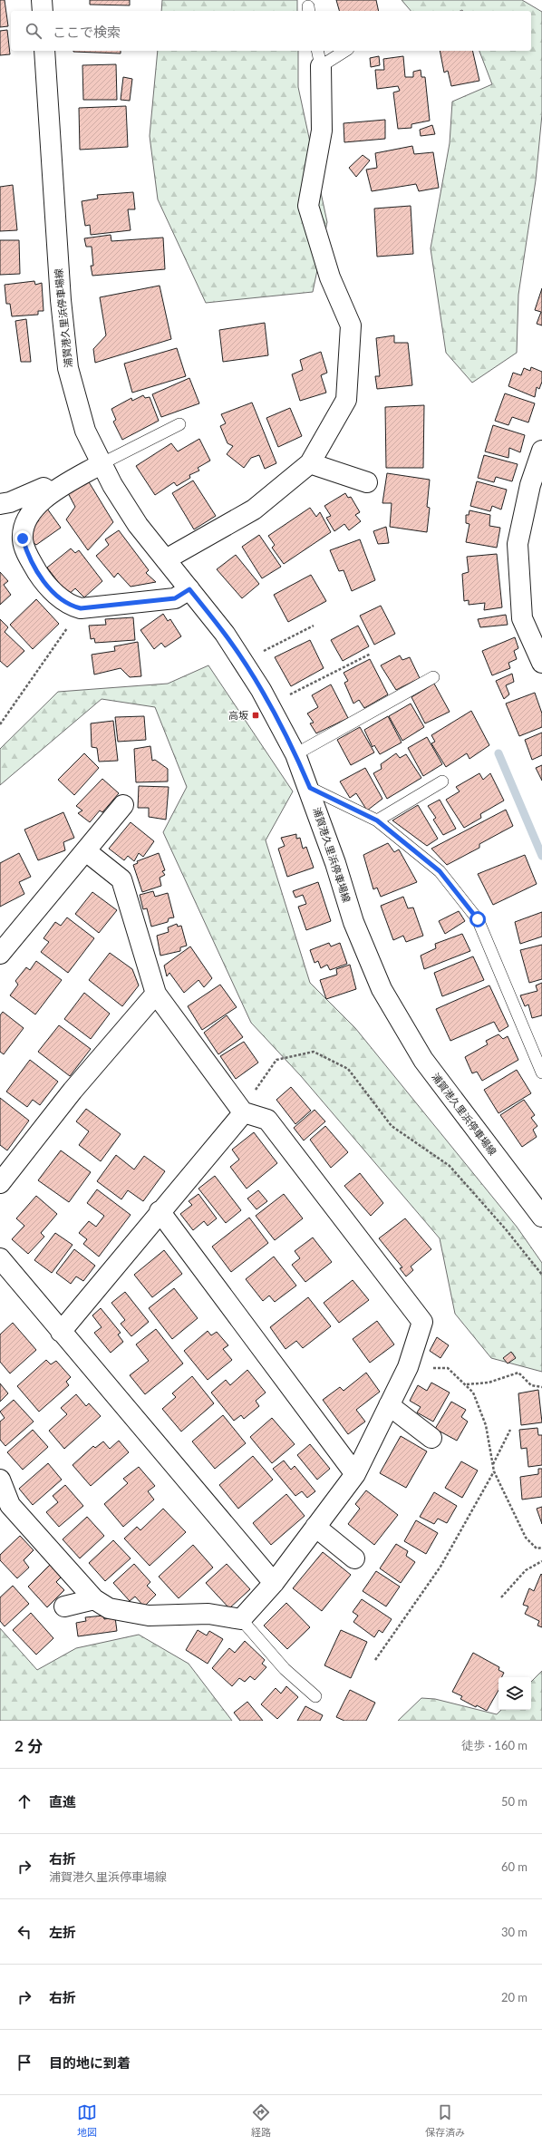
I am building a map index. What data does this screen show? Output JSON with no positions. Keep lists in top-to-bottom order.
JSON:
{
  "streets": {
    "street": ["浦賀港久里浜停車場線"]
  },
  "places": {
    "transit": ["高坂"]
  },
  "page": {
    "search": "ここで検索",
    "heading": ["2 分", "徒歩 · 160 m"],
    "list": [
      ["直進", "50 m"],
      ["右折", "浦賀港久里浜停車場線", "60 m"],
      ["左折", "30 m"],
      ["右折", "20 m"],
      "目的地に到着"
    ],
    "nav": ["地図", "経路", "保存済み"]
  }
}
